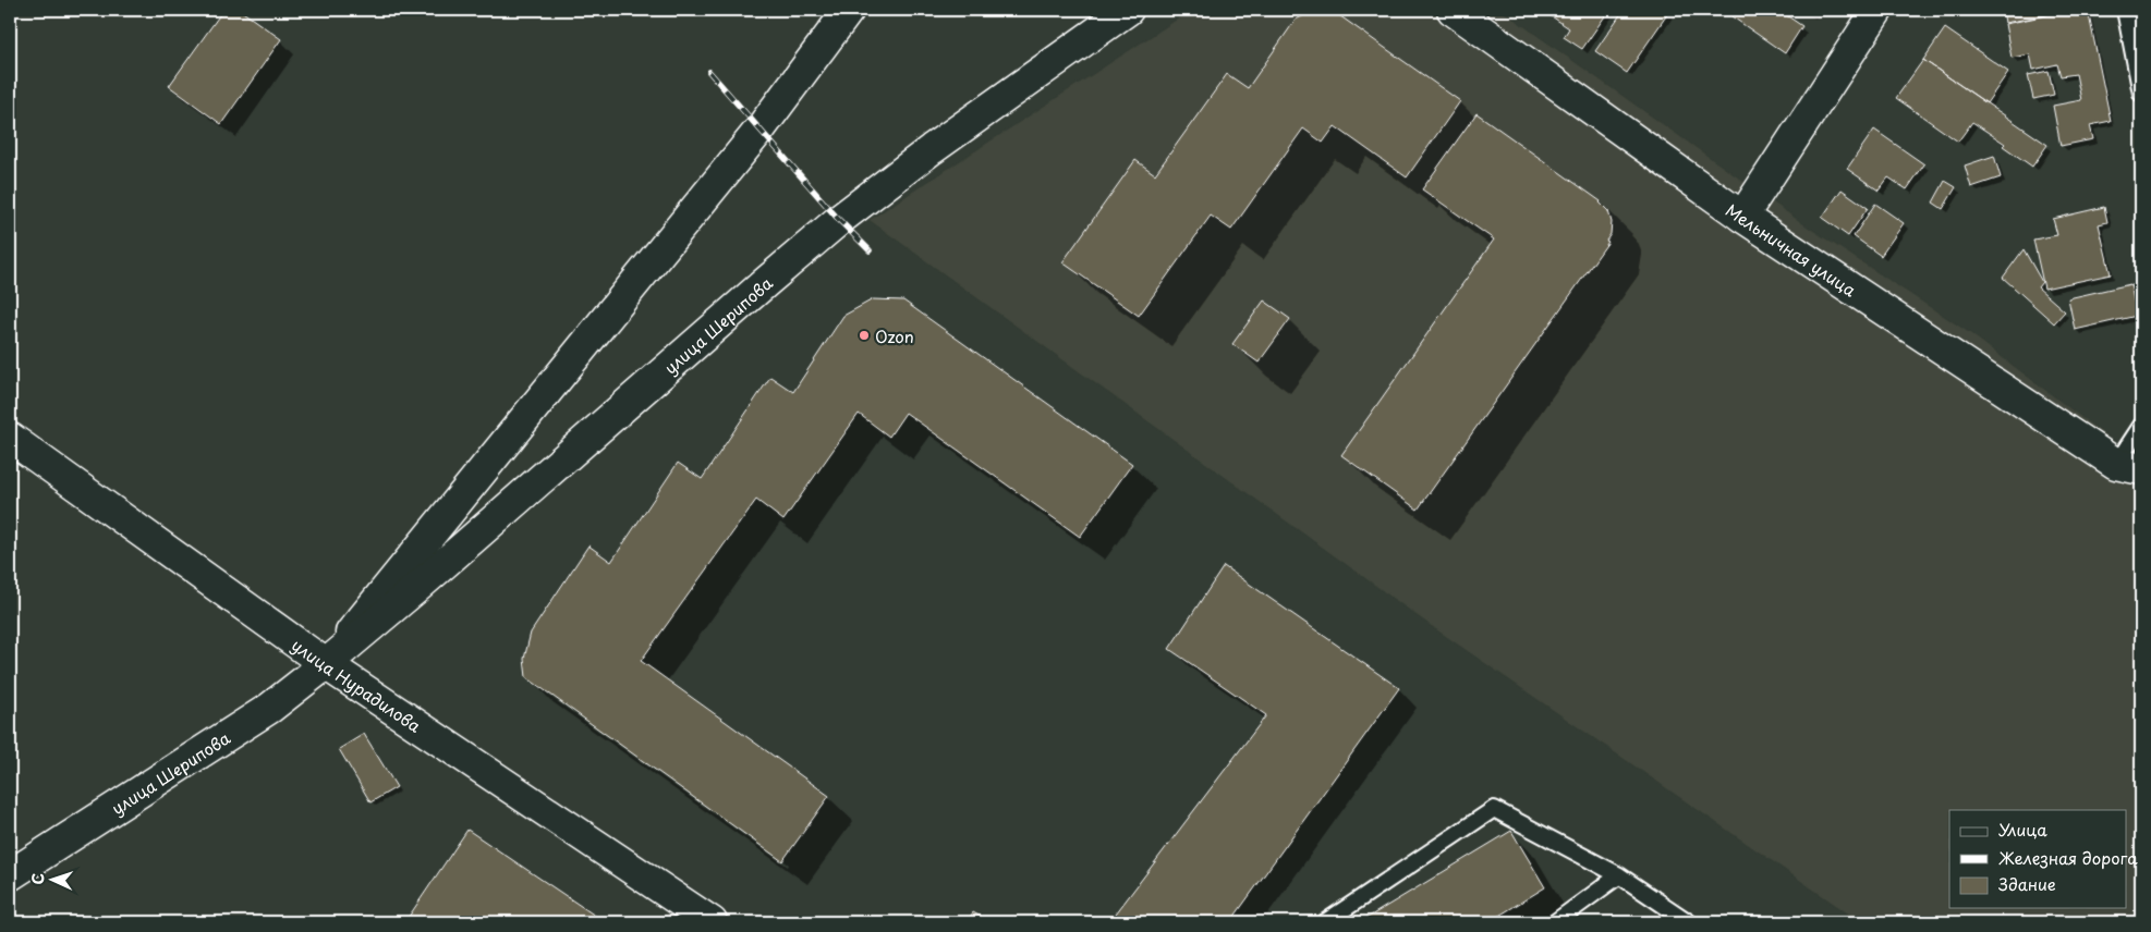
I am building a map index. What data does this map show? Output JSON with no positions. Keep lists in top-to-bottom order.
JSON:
{
  "streets": {
    "street": ["Мельничная улица", "улица Шерипова", "улица Нурадилова"]
  },
  "crossings": [
    ["улица Шерипова", "улица Нурадилова"]
  ],
  "places": ["Ozon"],
  "legend": ["Улица", "Железная дорога", "Здание"],
  "north": "left"
}
